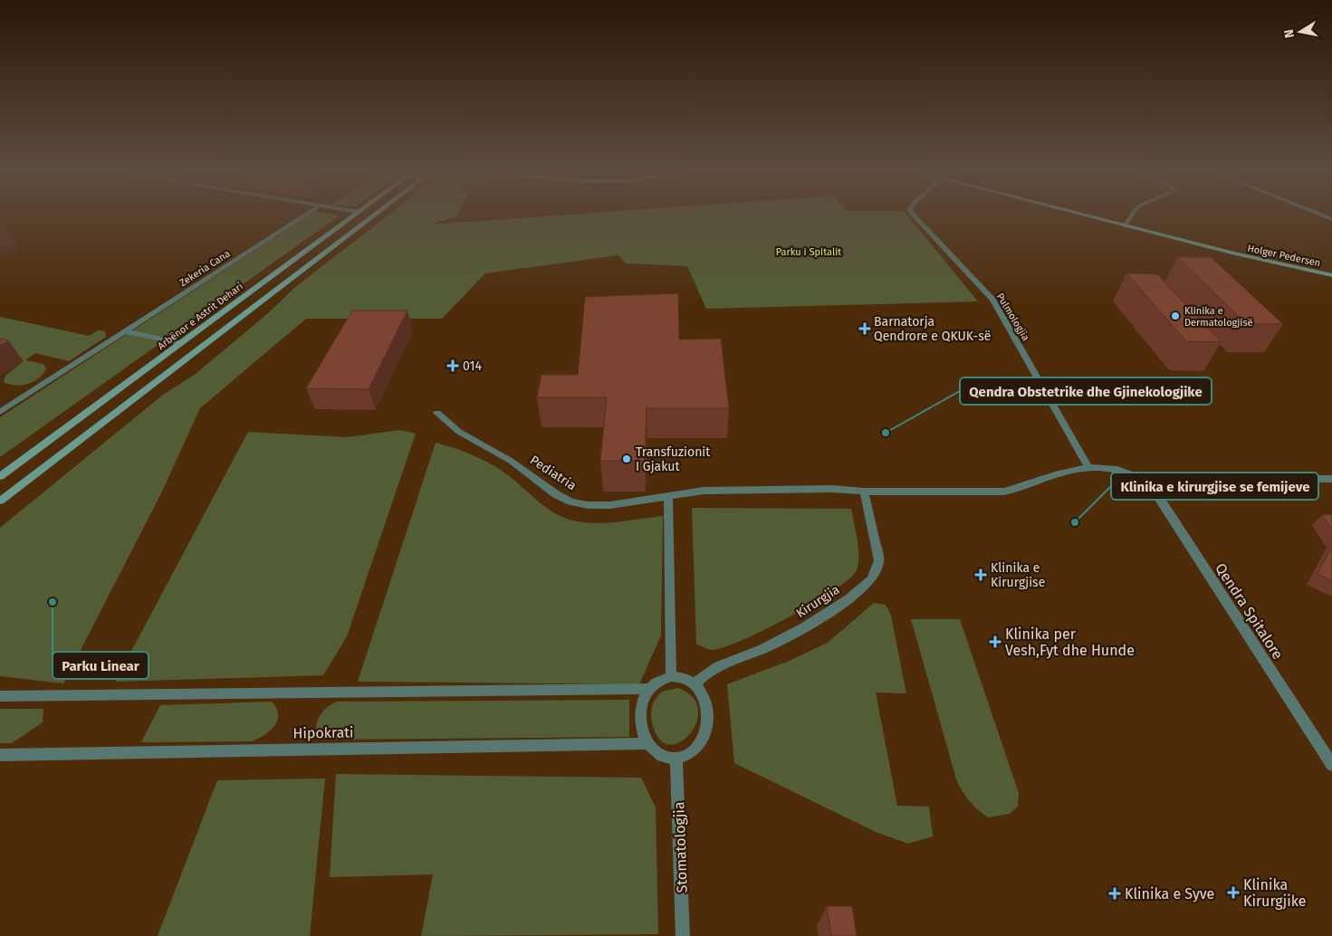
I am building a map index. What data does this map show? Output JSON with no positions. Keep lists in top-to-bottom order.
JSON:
{
  "streets": {
    "main road": ["Holger Pedersen", "Arbënor e Astrit Dehari"],
    "street": [
      "Zekeria Cana",
      "Pulmologjia",
      "Pediatria",
      "Kirurgjia",
      "Qendra Spitalore",
      "Hipokrati",
      "Stomatologjia"
    ]
  },
  "crossings": [
    ["Pulmologjia", "Pediatria"],
    ["Pediatria", "Kirurgjia"],
    ["Pediatria", "Qendra Spitalore"],
    ["Kirurgjia", "Hipokrati"],
    ["Kirurgjia", "Stomatologjia"],
    ["Hipokrati", "Stomatologjia"]
  ],
  "parks": ["Parku i Spitalit"],
  "places": {
    "other": [
      "Klinika e Dermatologjisë",
      "Qendra Obstetrike dhe Gjinekologjike",
      "Transfuzionit I Gjakut",
      "Klinika e kirurgjise se femijeve",
      "Parku Linear"
    ],
    "health": [
      "Barnatorja Qendrore e QKUK-së",
      "014",
      "Klinika e Kirurgjise",
      "Klinika per Vesh,Fyt dhe Hunde",
      "Klinika Kirurgjike",
      "Klinika e Syve"
    ]
  },
  "north": "left"
}
